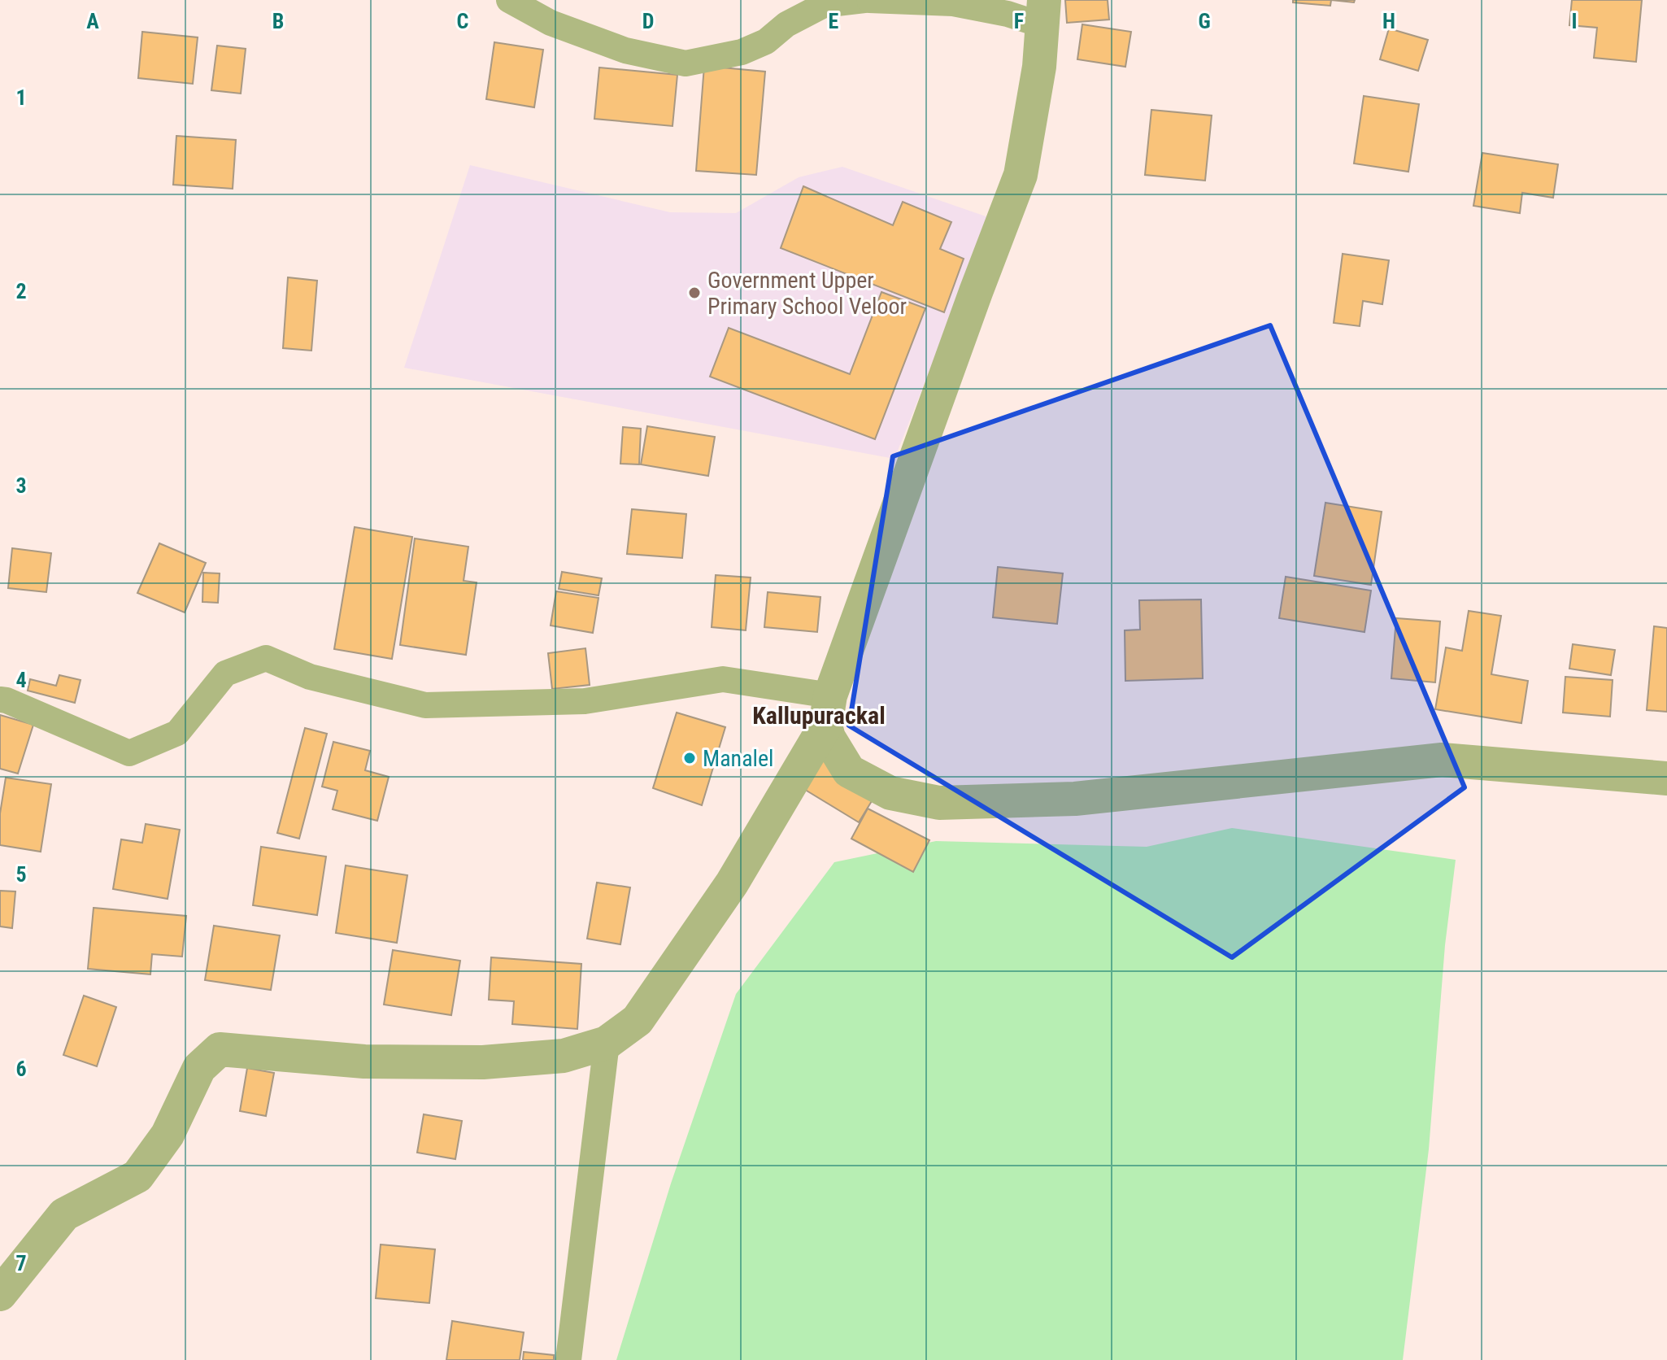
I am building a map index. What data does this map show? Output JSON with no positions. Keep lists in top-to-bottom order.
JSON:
{
  "districts": ["Kallupurackal"],
  "places": ["Government Upper Primary School Veloor", "Manalel"],
  "grid": {
    "columns": [
      "A",
      "B",
      "C",
      "D",
      "E",
      "F",
      "G",
      "H",
      "I"
    ],
    "rows": [
      "1",
      "2",
      "3",
      "4",
      "5",
      "6",
      "7"
    ]
  }
}
